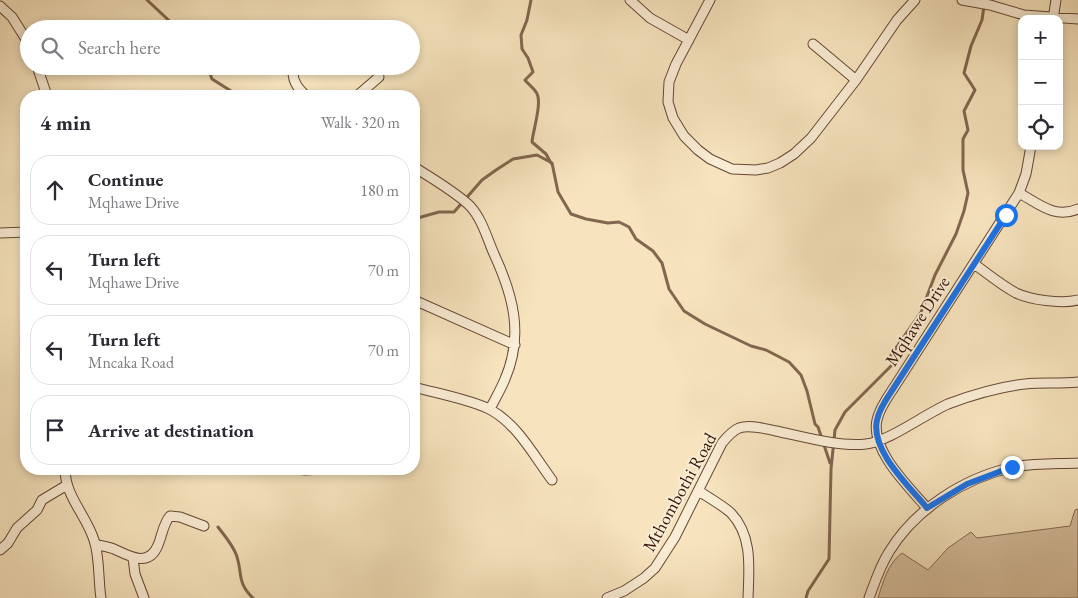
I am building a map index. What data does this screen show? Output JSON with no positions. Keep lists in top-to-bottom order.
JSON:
{
  "streets": {
    "street": ["Mqhawe Drive", "Mthombothi Road"]
  },
  "crossings": [
    ["Mqhawe Drive", "Mthombothi Road"]
  ],
  "page": {
    "map_buttons": ["+", "−"],
    "search": "Search here",
    "heading": ["4 min", "Walk · 320 m"],
    "list": [
      ["Continue", "Mqhawe Drive", "180 m"],
      ["Turn left", "Mqhawe Drive", "70 m"],
      ["Turn left", "Mncaka Road", "70 m"],
      "Arrive at destination"
    ]
  }
}
